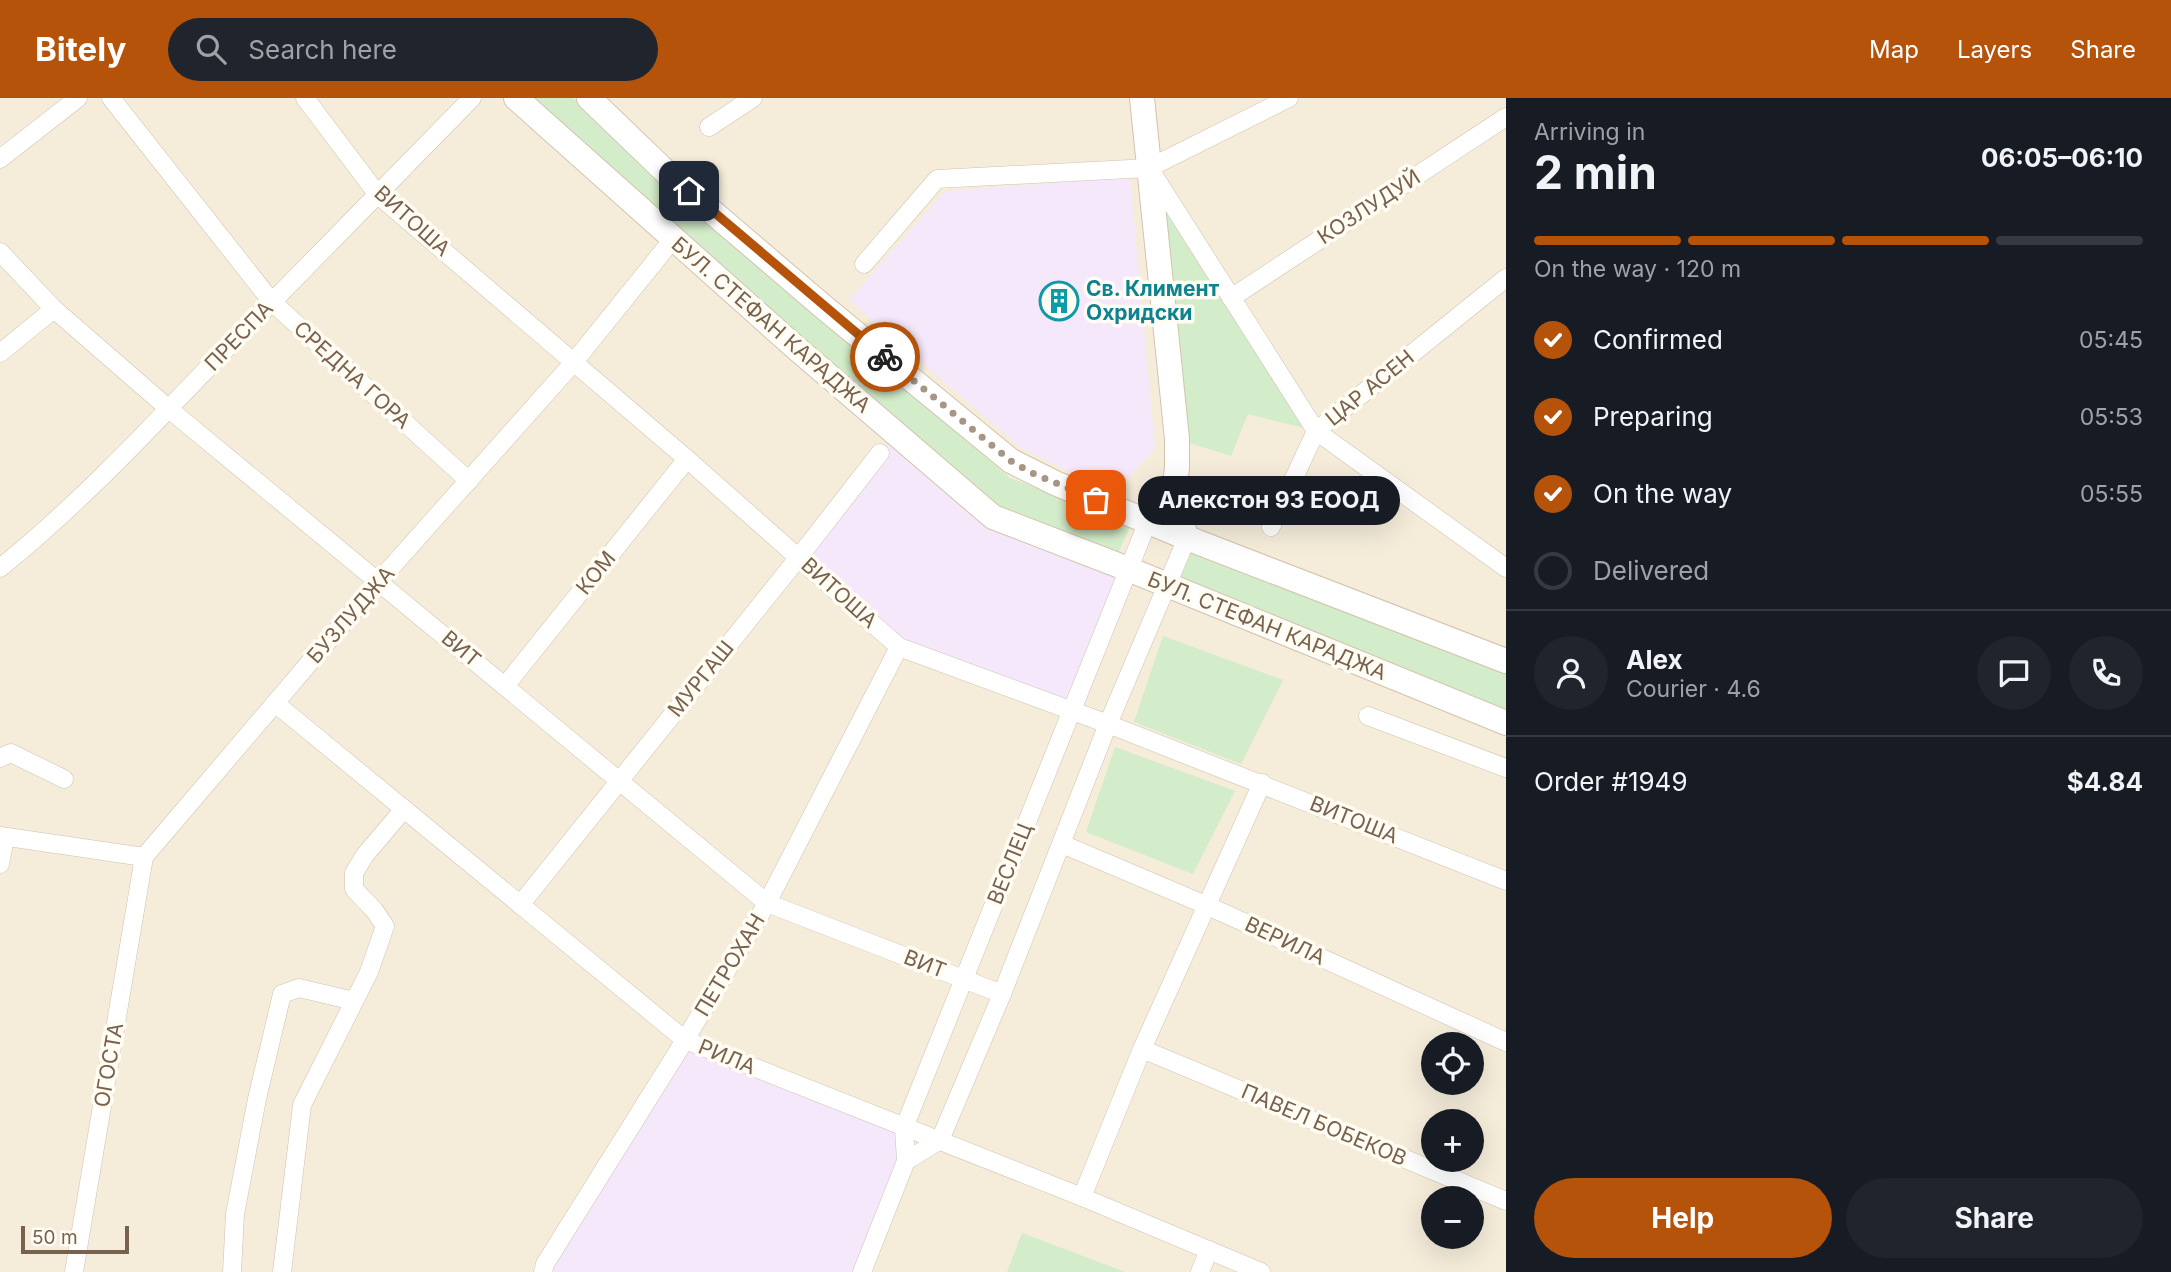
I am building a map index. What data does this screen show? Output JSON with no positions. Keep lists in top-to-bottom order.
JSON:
{
  "streets": {
    "street": [
      "КОЗЛУДУЙ",
      "ВИТОША",
      "БУЛ. СТЕФАН КАРАДЖА",
      "ПРЕСПА",
      "СРЕДНА ГОРА",
      "ЦАР АСЕН",
      "КОМ",
      "БУЗЛУДЖА",
      "ВИТ",
      "МУРГАШ",
      "ВЕСЛЕЦ",
      "ВЕРИЛА",
      "ПЕТРОХАН",
      "РИЛА",
      "ОГОСТА",
      "ПАВЕЛ БОБЕКОВ"
    ]
  },
  "crossings": [
    ["ВИТОША", "ПРЕСПА"],
    ["ВИТОША", "КОМ"],
    ["ВИТОША", "БУЗЛУДЖА"],
    ["ВИТОША", "МУРГАШ"],
    ["ВИТОША", "ВЕСЛЕЦ"],
    ["ВИТОША", "ПЕТРОХАН"],
    ["БУЛ. СТЕФАН КАРАДЖА", "БУЗЛУДЖА"],
    ["БУЛ. СТЕФАН КАРАДЖА", "ВЕСЛЕЦ"],
    ["ПРЕСПА", "СРЕДНА ГОРА"],
    ["ПРЕСПА", "ВИТ"],
    ["СРЕДНА ГОРА", "БУЗЛУДЖА"],
    ["КОМ", "ВИТ"],
    ["БУЗЛУДЖА", "ВИТ"],
    ["БУЗЛУДЖА", "РИЛА"],
    ["БУЗЛУДЖА", "ОГОСТА"],
    ["ВИТ", "МУРГАШ"],
    ["ВИТ", "ВЕСЛЕЦ"],
    ["ВИТ", "ПЕТРОХАН"],
    ["МУРГАШ", "РИЛА"],
    ["ВЕСЛЕЦ", "ВЕРИЛА"],
    ["ВЕСЛЕЦ", "РИЛА"],
    ["ПЕТРОХАН", "РИЛА"]
  ],
  "places": {
    "building": ["Св. Климент Охридски"],
    "other": ["Алекстон 93 ЕООД"]
  },
  "scale_bar": "50 m",
  "page": {
    "header": "Bitely",
    "search": "Search here",
    "nav": ["Map", "Layers", "Share"],
    "heading": ["2 min", "Arriving in", "06:05–06:10"],
    "panel": [
      "Alex",
      "Courier · 4.6",
      "Order #1949",
      "$4.84"
    ],
    "bar": "On the way · 120 m",
    "list": [
      ["Confirmed", "05:45"],
      ["Preparing", "05:53"],
      ["On the way", "05:55"],
      "Delivered"
    ],
    "bubble": "Алекстон 93 ЕООД",
    "map_buttons": ["+", "−"],
    "buttons": ["Help", "Share"],
    "scale": "50 m"
  }
}
